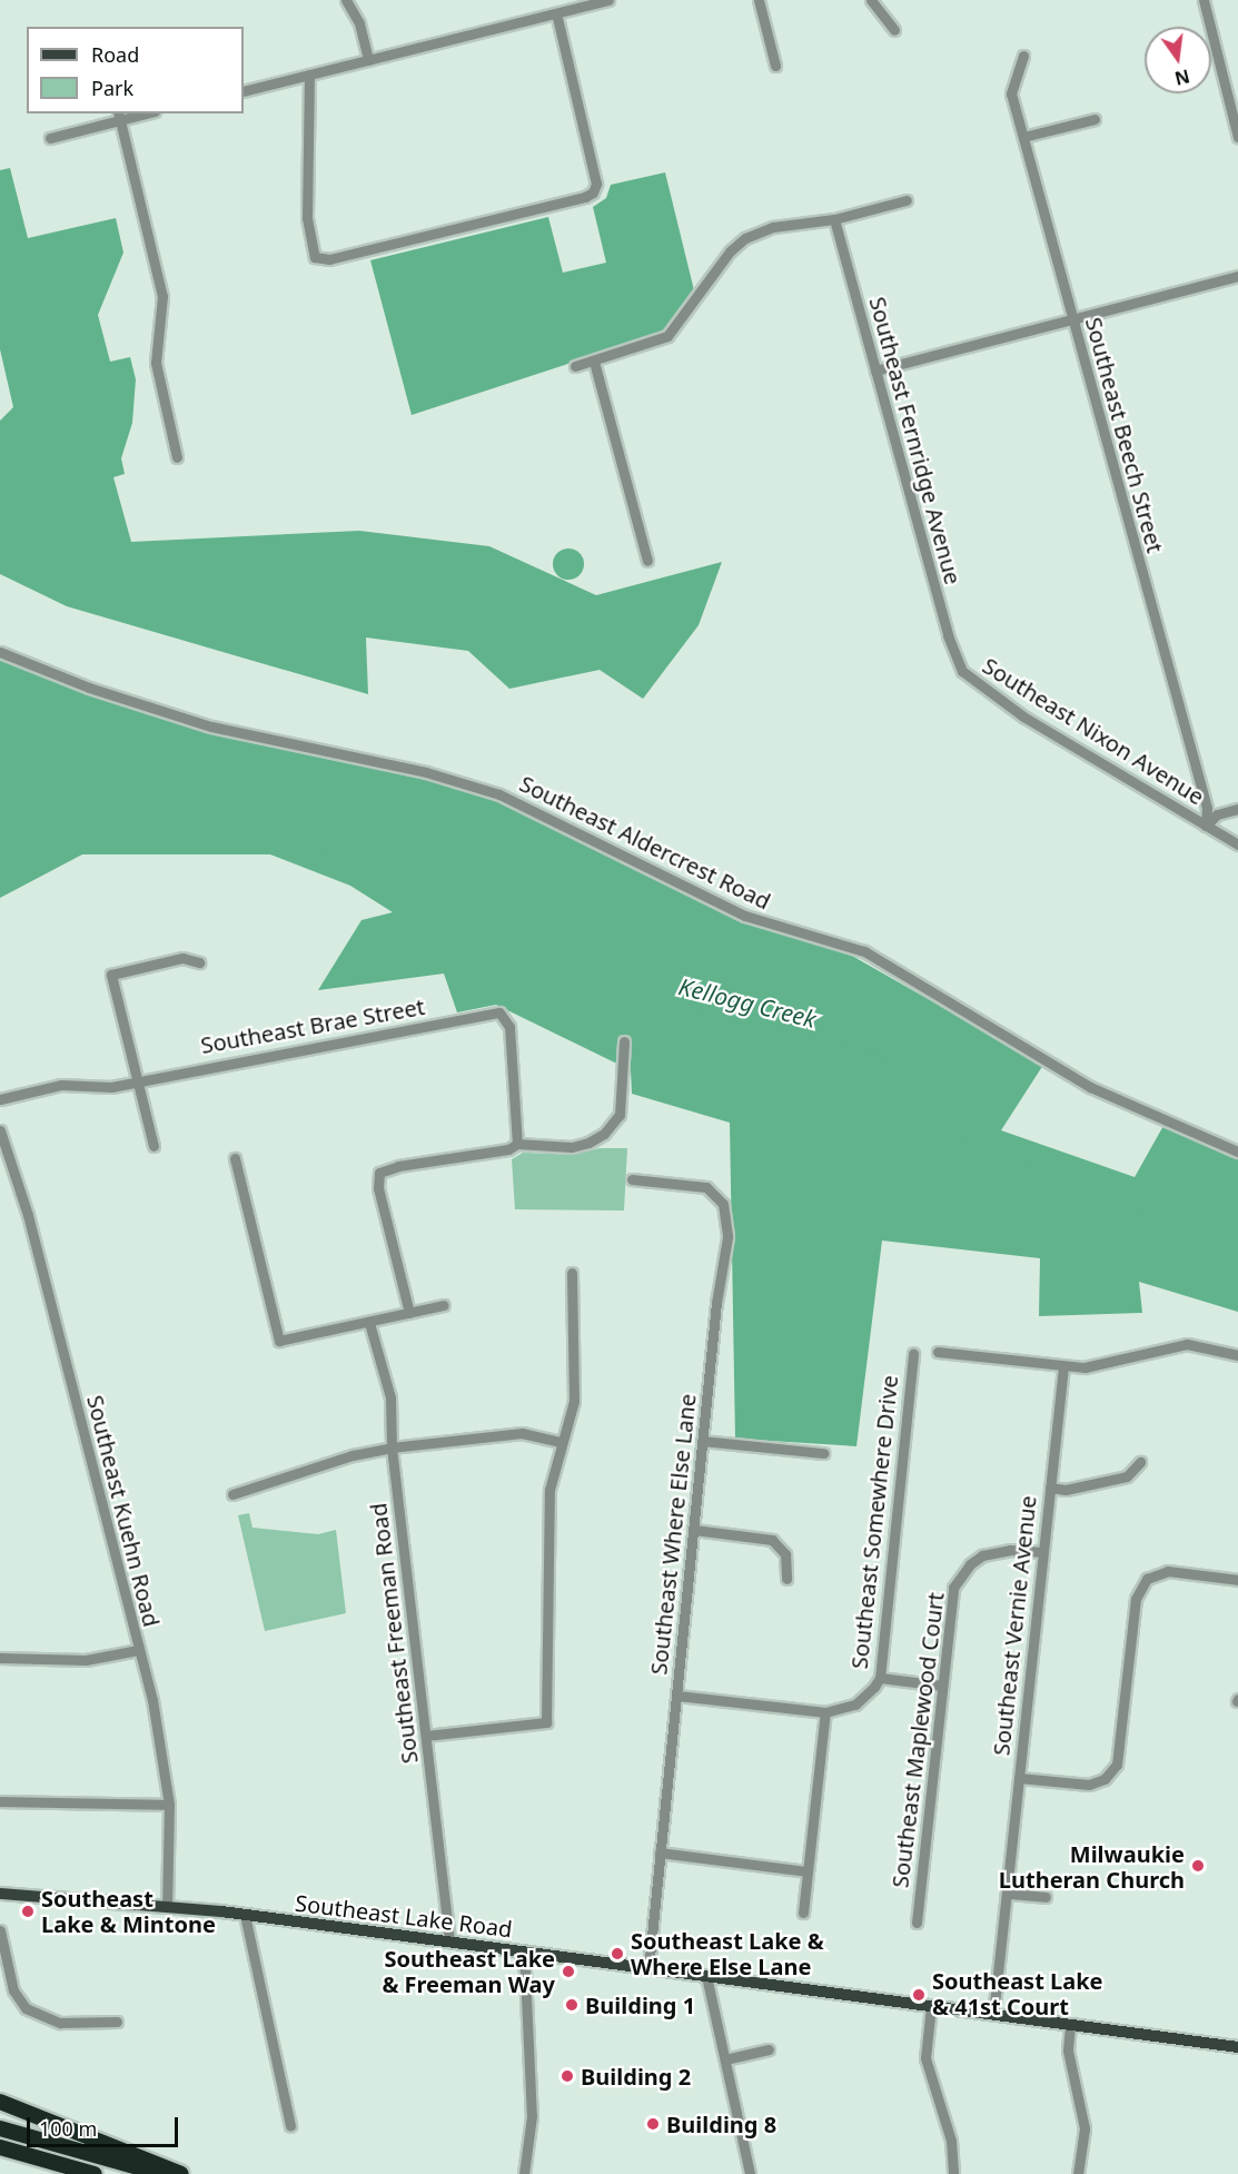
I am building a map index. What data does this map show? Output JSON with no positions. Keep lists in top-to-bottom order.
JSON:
{
  "streets": {
    "main road": ["Southeast Lake Road"],
    "street": [
      "Southeast Beech Street",
      "Southeast Fernridge Avenue",
      "Southeast Nixon Avenue",
      "Southeast Aldercrest Road",
      "Southeast Brae Street",
      "Southeast Kuehn Road",
      "Southeast Somewhere Drive",
      "Southeast Where Else Lane",
      "Southeast Vernie Avenue",
      "Southeast Freeman Road",
      "Southeast Maplewood Court"
    ]
  },
  "crossings": [
    ["Southeast Beech Street", "Southeast Nixon Avenue"],
    ["Southeast Fernridge Avenue", "Southeast Nixon Avenue"],
    ["Southeast Kuehn Road", "Southeast Lake Road"],
    ["Southeast Somewhere Drive", "Southeast Where Else Lane"],
    ["Southeast Where Else Lane", "Southeast Lake Road"],
    ["Southeast Vernie Avenue", "Southeast Maplewood Court"],
    ["Southeast Vernie Avenue", "Southeast Lake Road"],
    ["Southeast Freeman Road", "Southeast Lake Road"]
  ],
  "water": ["Kellogg Creek"],
  "places": [
    "Milwaukie Lutheran Church",
    "Southeast Lake & Mintone",
    "Southeast Lake & Where Else Lane",
    "Southeast Lake & Freeman Way",
    "Southeast Lake & 41st Court",
    "Building 1",
    "Building 2",
    "Building 8"
  ],
  "legend": ["Road", "Park"],
  "scale_bar": "100 m",
  "north": "bottom"
}
